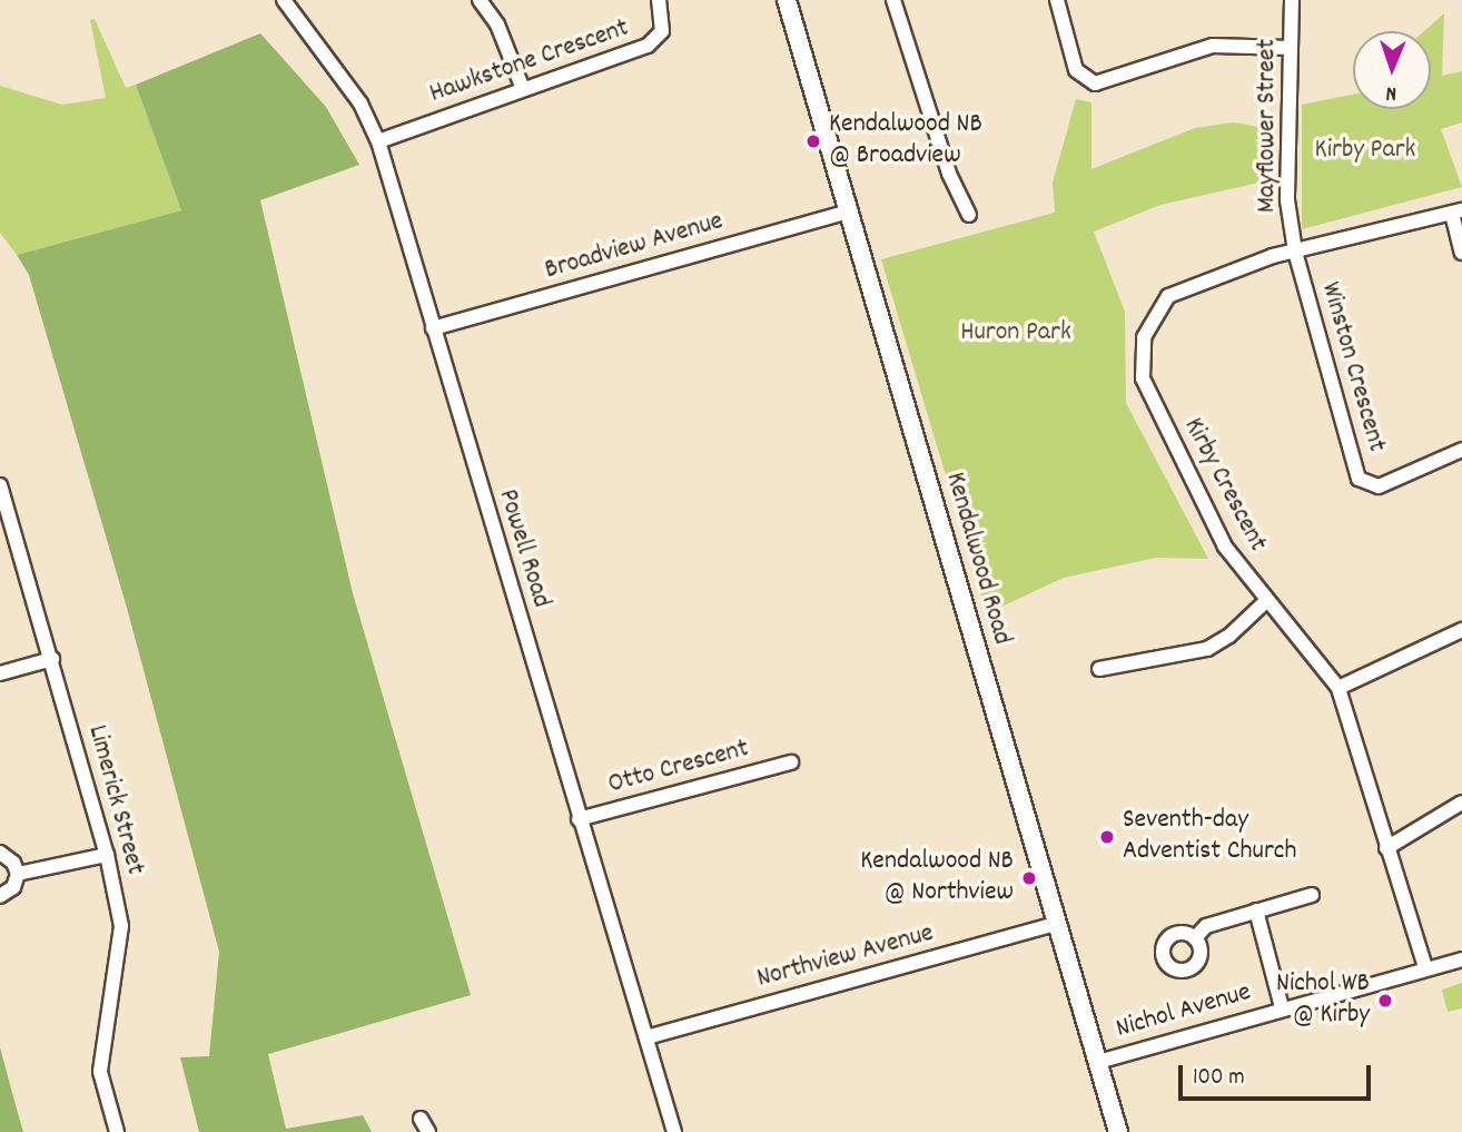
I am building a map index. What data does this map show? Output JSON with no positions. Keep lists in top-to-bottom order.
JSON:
{
  "streets": {
    "street": [
      "Hawkstone Crescent",
      "Mayflower Street",
      "Broadview Avenue",
      "Winston Crescent",
      "Kirby Crescent",
      "Powell Road",
      "Kendalwood Road",
      "Otto Crescent",
      "Limerick Street",
      "Northview Avenue",
      "Nichol Avenue"
    ]
  },
  "crossings": [
    ["Hawkstone Crescent", "Powell Road"],
    ["Mayflower Street", "Winston Crescent"],
    ["Mayflower Street", "Kirby Crescent"],
    ["Broadview Avenue", "Powell Road"],
    ["Broadview Avenue", "Kendalwood Road"],
    ["Winston Crescent", "Kirby Crescent"],
    ["Kirby Crescent", "Nichol Avenue"],
    ["Powell Road", "Otto Crescent"],
    ["Powell Road", "Northview Avenue"],
    ["Kendalwood Road", "Northview Avenue"],
    ["Kendalwood Road", "Nichol Avenue"]
  ],
  "parks": ["Kirby Park", "Huron Park"],
  "places": [
    "Kendalwood NB @ Broadview",
    "Seventh-day Adventist Church",
    "Kendalwood NB @ Northview",
    "Nichol WB @ Kirby"
  ],
  "scale_bar": "100 m",
  "north": "bottom"
}
